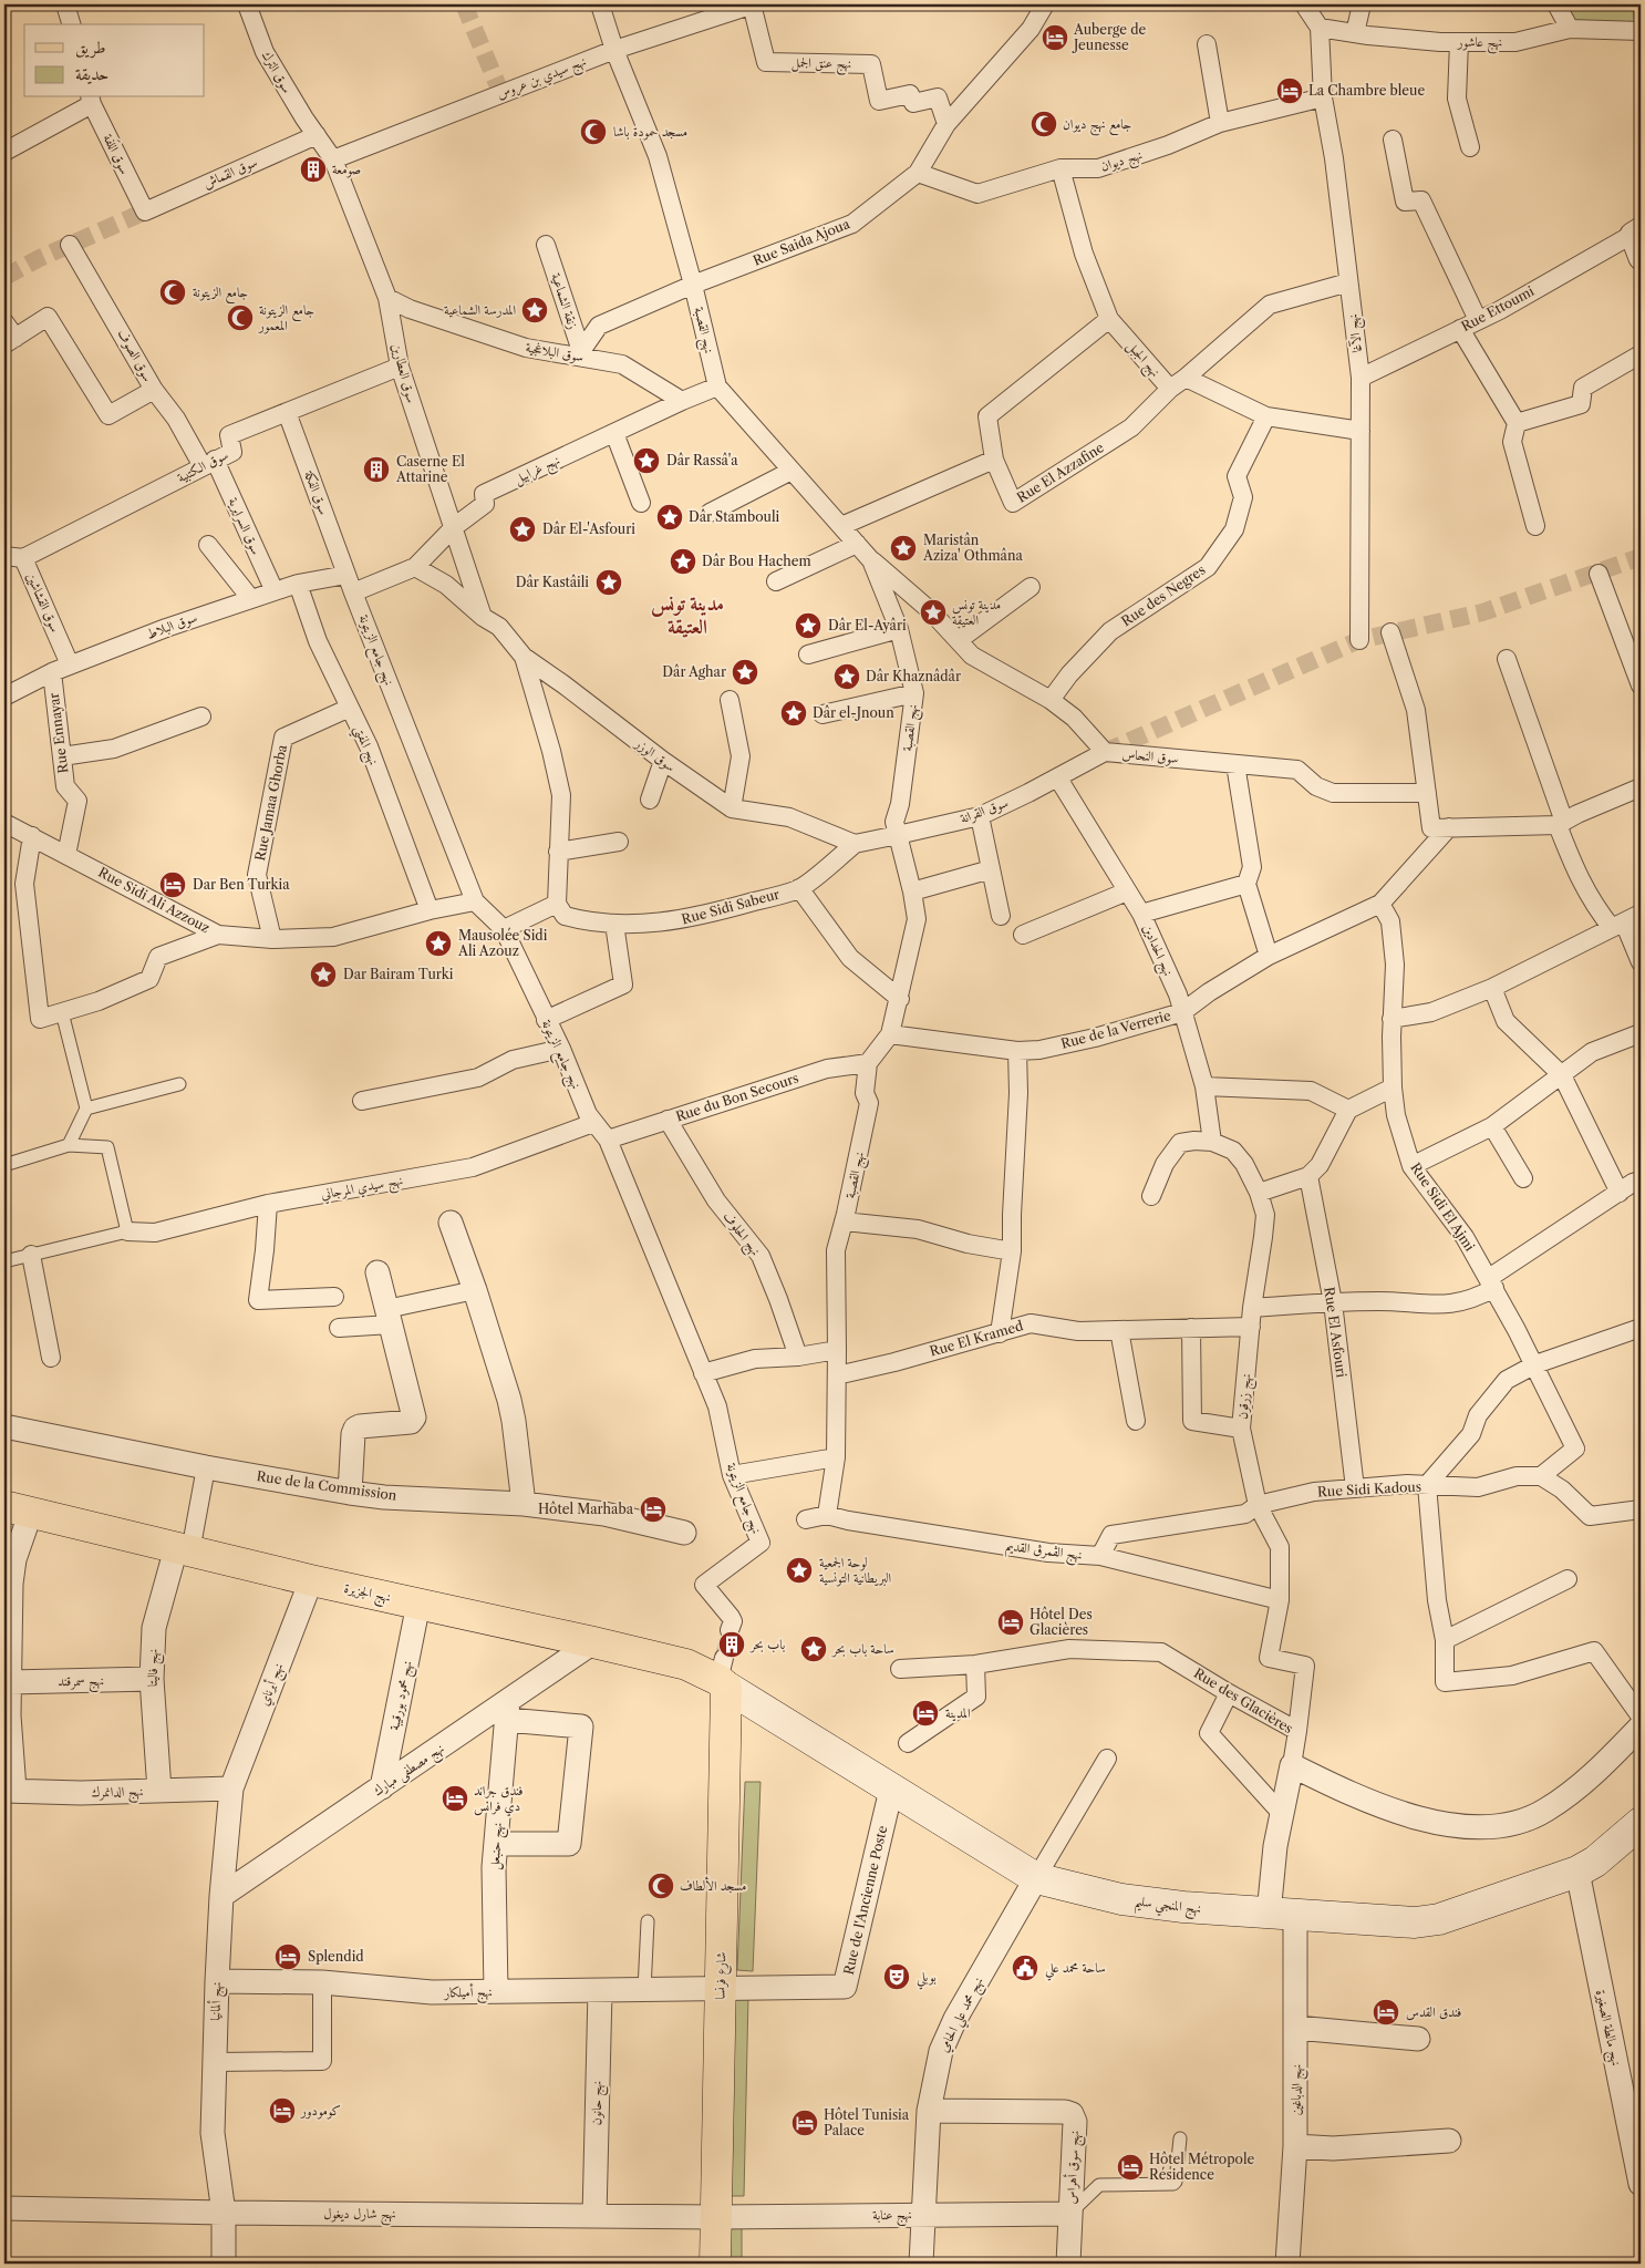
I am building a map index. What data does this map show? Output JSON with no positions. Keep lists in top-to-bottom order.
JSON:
{
  "streets": {
    "main road": ["نهج الجزيرة", "نهج المنجي سليم", "شارع فرنسا"],
    "street": [
      "نهج عاشور",
      "نهج عنق الجمل",
      "سوق الترك",
      "نهج سيدي بن عروس",
      "سوق اللَفة",
      "نهج ديوان",
      "سوق القماش",
      "Rue Saida Ajoua",
      "زنقة الشماعية",
      "Rue Ettoumi",
      "نهج القصبة",
      "نهج الآغا",
      "سوق البلاغجية",
      "سوق الصوف",
      "نهج الجبل",
      "سوق العطارين",
      "سوق الكتبية",
      "نهج غرابيل",
      "Rue El Azzafine",
      "سوق الفكة",
      "سوق السرايرية",
      "Rue des Negres",
      "سوق القشاشين",
      "سوق البلاط",
      "نهج جامع الزيتونة",
      "Rue Ennayar",
      "نهج المفتي",
      "سوق الوزر",
      "سوق النحاس",
      "Rue Jamaa Ghorba",
      "سوق القرانة",
      "Rue Sidi Ali Azzouz",
      "Rue Sidi Sabeur",
      "نهج الحدادين",
      "Rue de la Verrerie",
      "Rue du Bon Secours",
      "نهج سيدي المرجاني",
      "Rue Sidi El Ajmi",
      "نهج الحلوف",
      "Rue El Asfouri",
      "Rue El Kramed",
      "نهج زرقون",
      "Rue de la Commission",
      "Rue Sidi Kadous",
      "نهج الڨمرڨ القديم",
      "نهج فاليتا",
      "نهج سمرقند",
      "نهج أبرناي",
      "نهج محمود بورقيبة",
      "Rue des Glacières",
      "نهج مصطفى مبارك",
      "نهج الدانمرك",
      "نهج حنبعل",
      "Rue de l'Ancienne Poste",
      "نهج أميلكار",
      "نهج ألمانيا",
      "نهج محمد علي الحامي",
      "نهج مالطة الصغيرة",
      "نهج الدباغين",
      "نهج حانون",
      "نهج سوق أهراس",
      "نهج شارل ديغول",
      "نهج عنابة"
    ]
  },
  "crossings": [
    ["نهج عاشور", "نهج الآغا"],
    ["نهج عنق الجمل", "نهج سيدي بن عروس"],
    ["نهج عنق الجمل", "Rue Saida Ajoua"],
    ["سوق الترك", "سوق القماش"],
    ["سوق الترك", "سوق العطارين"],
    ["نهج سيدي بن عروس", "نهج القصبة"],
    ["نهج سيدي بن عروس", "سوق العطارين"],
    ["سوق اللَفة", "سوق القماش"],
    ["نهج ديوان", "Rue Saida Ajoua"],
    ["نهج ديوان", "نهج الآغا"],
    ["نهج ديوان", "نهج الجبل"],
    ["سوق القماش", "سوق العطارين"],
    ["Rue Saida Ajoua", "زنقة الشماعية"],
    ["Rue Saida Ajoua", "نهج القصبة"],
    ["Rue Saida Ajoua", "سوق البلاغجية"],
    ["زنقة الشماعية", "سوق البلاغجية"],
    ["Rue Ettoumi", "نهج الآغا"],
    ["نهج القصبة", "سوق النحاس"],
    ["نهج القصبة", "سوق القرانة"],
    ["نهج القصبة", "Rue de la Verrerie"],
    ["نهج القصبة", "Rue du Bon Secours"],
    ["نهج القصبة", "Rue El Kramed"],
    ["نهج القصبة", "نهج الڨمرڨ القديم"],
    ["نهج الآغا", "نهج الجبل"],
    ["سوق البلاغجية", "سوق العطارين"],
    ["سوق البلاغجية", "نهج غرابيل"],
    ["سوق الصوف", "سوق الكتبية"],
    ["سوق الصوف", "سوق السرايرية"],
    ["نهج الجبل", "Rue El Azzafine"],
    ["سوق العطارين", "سوق الكتبية"],
    ["سوق العطارين", "نهج غرابيل"],
    ["سوق العطارين", "سوق الوزر"],
    ["سوق الكتبية", "سوق الفكة"],
    ["سوق الكتبية", "سوق السرايرية"],
    ["سوق الكتبية", "سوق القشاشين"],
    ["نهج غرابيل", "نهج جامع الزيتونة"],
    ["سوق الفكة", "سوق البلاط"],
    ["سوق الفكة", "نهج جامع الزيتونة"],
    ["سوق السرايرية", "سوق البلاط"],
    ["Rue des Negres", "سوق النحاس"],
    ["سوق القشاشين", "سوق البلاط"],
    ["سوق البلاط", "نهج جامع الزيتونة"],
    ["سوق البلاط", "Rue Ennayar"],
    ["سوق البلاط", "نهج المفتي"],
    ["نهج جامع الزيتونة", "Rue Sidi Ali Azzouz"],
    ["نهج جامع الزيتونة", "Rue du Bon Secours"],
    ["نهج جامع الزيتونة", "نهج سيدي المرجاني"],
    ["Rue Ennayar", "Rue Sidi Ali Azzouz"],
    ["نهج المفتي", "Rue Jamaa Ghorba"],
    ["نهج المفتي", "Rue Sidi Ali Azzouz"],
    ["سوق الوزر", "سوق القرانة"],
    ["سوق الوزر", "Rue Sidi Sabeur"],
    ["سوق النحاس", "سوق القرانة"],
    ["Rue Jamaa Ghorba", "Rue Sidi Ali Azzouz"],
    ["سوق القرانة", "Rue Sidi Sabeur"],
    ["سوق القرانة", "نهج الحدادين"],
    ["نهج الحدادين", "Rue de la Verrerie"],
    ["نهج الحدادين", "نهج زرقون"],
    ["Rue de la Verrerie", "Rue Sidi El Ajmi"],
    ["Rue du Bon Secours", "نهج الحلوف"],
    ["Rue Sidi El Ajmi", "Rue Sidi Kadous"],
    ["Rue El Asfouri", "Rue Sidi Kadous"],
    ["Rue El Kramed", "نهج زرقون"],
    ["نهج زرقون", "Rue Sidi Kadous"],
    ["نهج زرقون", "نهج الڨمرڨ القديم"],
    ["نهج زرقون", "Rue des Glacières"],
    ["Rue Sidi Kadous", "نهج الڨمرڨ القديم"],
    ["نهج الجزيرة", "نهج فاليتا"],
    ["نهج الجزيرة", "نهج أبرناي"],
    ["نهج الجزيرة", "نهج محمود بورقيبة"],
    ["نهج الجزيرة", "نهج مصطفى مبارك"],
    ["نهج الجزيرة", "نهج المنجي سليم"],
    ["نهج الجزيرة", "شارع فرنسا"],
    ["نهج فاليتا", "نهج سمرقند"],
    ["نهج فاليتا", "نهج الدانمرك"],
    ["نهج أبرناي", "نهج الدانمرك"],
    ["نهج أبرناي", "نهج ألمانيا"],
    ["نهج محمود بورقيبة", "نهج مصطفى مبارك"],
    ["Rue des Glacières", "نهج الدباغين"],
    ["نهج مصطفى مبارك", "نهج حنبعل"],
    ["نهج مصطفى مبارك", "نهج ألمانيا"],
    ["نهج الدانمرك", "نهج ألمانيا"],
    ["نهج حنبعل", "نهج أميلكار"],
    ["Rue de l'Ancienne Poste", "نهج المنجي سليم"],
    ["Rue de l'Ancienne Poste", "شارع فرنسا"],
    ["Rue de l'Ancienne Poste", "نهج أميلكار"],
    ["نهج المنجي سليم", "شارع فرنسا"],
    ["نهج المنجي سليم", "نهج محمد علي الحامي"],
    ["نهج المنجي سليم", "نهج مالطة الصغيرة"],
    ["نهج المنجي سليم", "نهج الدباغين"],
    ["شارع فرنسا", "نهج أميلكار"],
    ["شارع فرنسا", "نهج شارل ديغول"],
    ["شارع فرنسا", "نهج عنابة"],
    ["نهج أميلكار", "نهج ألمانيا"],
    ["نهج أميلكار", "نهج حانون"],
    ["نهج ألمانيا", "نهج شارل ديغول"],
    ["نهج محمد علي الحامي", "نهج سوق أهراس"],
    ["نهج محمد علي الحامي", "نهج عنابة"],
    ["نهج حانون", "نهج شارل ديغول"],
    ["نهج سوق أهراس", "نهج عنابة"],
    ["نهج شارل ديغول", "نهج عنابة"]
  ],
  "districts": ["مدينة تونس العتيقة"],
  "places": {
    "hotel": [
      "Auberge de Jeunesse",
      "La Chambre bleue",
      "Dar Ben Turkia",
      "Hôtel Marhaba",
      "Hôtel Des Glacières",
      "المدينة",
      "فندق جراند دي فرانس",
      "Splendid",
      "فندق القدس",
      "كومودور",
      "Hôtel Tunisia Palace",
      "Hôtel Métropole Résidence"
    ],
    "mosque": [
      "جامع نهج ديوان",
      "مسجد حمودة باشا",
      "جامع الزيتونة",
      "جامع الزيتونة المعمور",
      "مسجد الألطاف"
    ],
    "building": ["صومعة", "Caserne El Attarine", "باب بحر"],
    "place": [
      "المدرسة الشماعية",
      "Dâr Rassâ'a",
      "Dâr Stambouli",
      "Dâr El-'Asfouri",
      "Maristân Aziza' Othmâna",
      "Dâr Bou Hachem",
      "Dâr Kastâili",
      "مدينة تونس العتيقة",
      "Dâr El-Ayâri",
      "Dâr Aghar",
      "Dâr Khaznâdâr",
      "Dâr el-Jnoun",
      "Mausolée Sidi Ali Azouz",
      "Dar Bairam Turki",
      "لوحة الجمعية البريطانية التونسية",
      "ساحة باب بحر"
    ],
    "public building": ["ساحة محمد علي"],
    "theatre": ["بوبلي"]
  },
  "legend": ["طريق", "حديقة"]
}
